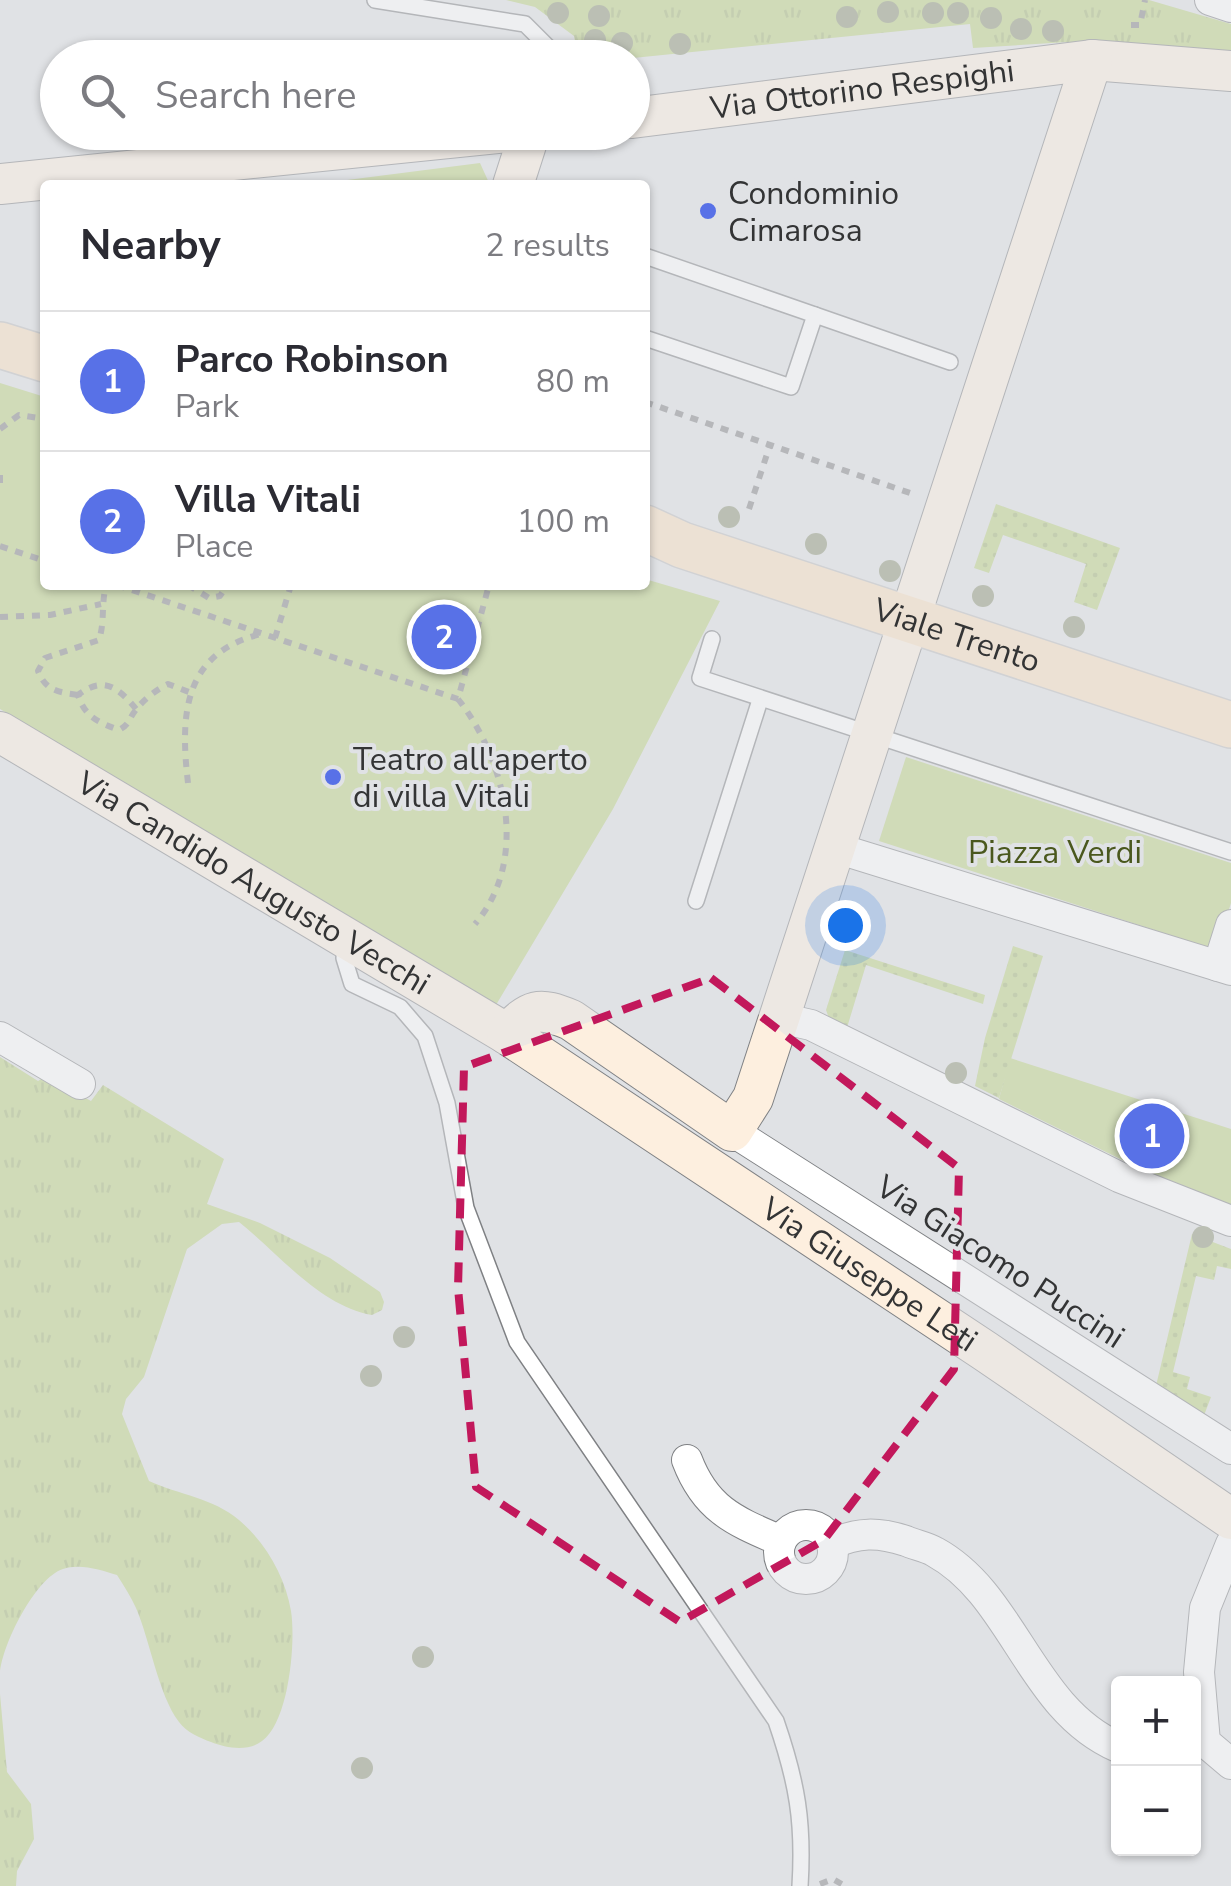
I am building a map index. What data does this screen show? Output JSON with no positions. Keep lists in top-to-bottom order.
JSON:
{
  "streets": {
    "main road": ["Viale Trento"],
    "street": [
      "Via Ottorino Respighi",
      "Via Candido Augusto Vecchi",
      "Via Giacomo Puccini",
      "Via Giuseppe Leti"
    ]
  },
  "crossings": [
    ["Via Candido Augusto Vecchi", "Via Giuseppe Leti"]
  ],
  "parks": ["Piazza Verdi"],
  "places": ["Condominio Cimarosa", "Teatro all'aperto di villa Vitali"],
  "page": {
    "search": "Search here",
    "heading": ["Nearby", "2 results"],
    "list": [
      {
        "mark": "1",
        "name": "Parco Robinson",
        "note": "Park",
        "value": "80 m"
      },
      {
        "mark": "2",
        "name": "Villa Vitali",
        "note": "Place",
        "value": "100 m"
      }
    ],
    "pins": ["2", "1"],
    "map_buttons": ["+", "−"]
  }
}
